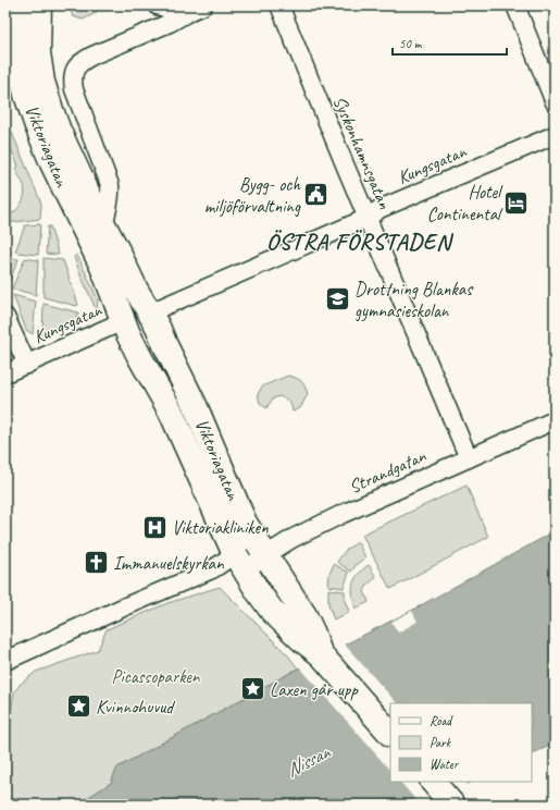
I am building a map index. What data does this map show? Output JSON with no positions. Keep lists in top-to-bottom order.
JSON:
{
  "streets": {
    "highway": ["Viktoriagatan"],
    "street": ["Syskonhamnsgatan", "Kungsgatan", "Strandgatan"]
  },
  "crossings": [
    ["Viktoriagatan", "Kungsgatan"],
    ["Viktoriagatan", "Strandgatan"],
    ["Syskonhamnsgatan", "Kungsgatan"],
    ["Syskonhamnsgatan", "Strandgatan"]
  ],
  "districts": ["ÖSTRA FÖRSTADEN"],
  "water": ["Nissan"],
  "parks": ["Picassoparken"],
  "places": {
    "public building": ["Bygg- och miljöförvaltning"],
    "hotel": ["Hotel Continental"],
    "school or university": ["Drottning Blankas gymnasieskolan"],
    "hospital": ["Viktoriakliniken"],
    "church": ["Immanuelskyrkan"],
    "place": ["Laxen går upp", "Kvinnohuvud"]
  },
  "legend": ["Road", "Park", "Water"],
  "scale_bar": "50 m"
}
